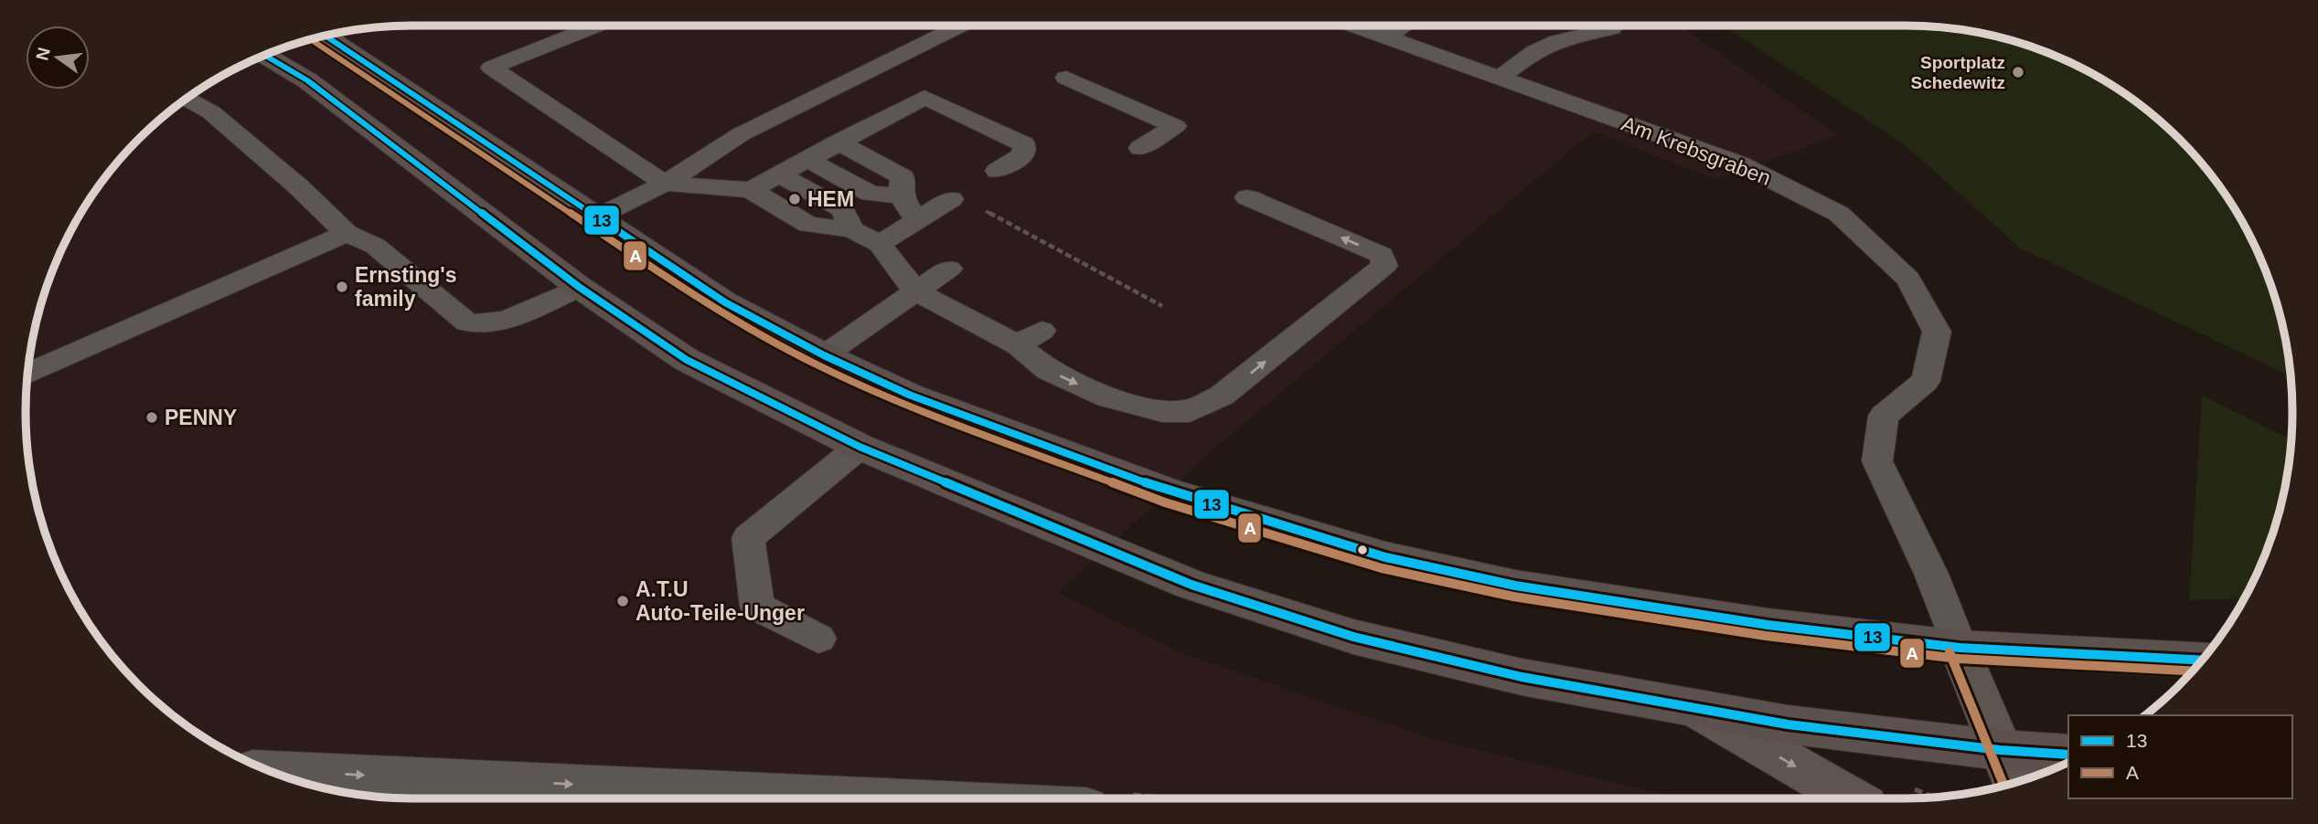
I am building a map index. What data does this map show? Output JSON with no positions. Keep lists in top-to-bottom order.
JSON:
{
  "streets": {
    "lane": ["Am Krebsgraben"]
  },
  "places": [
    "Sportplatz Schedewitz",
    "HEM",
    "Ernsting's family",
    "PENNY",
    "A.T.U Auto-Teile-Unger"
  ],
  "lines": ["transit line 13", "transit line A"],
  "legend": ["13", "A"],
  "north": "left"
}
